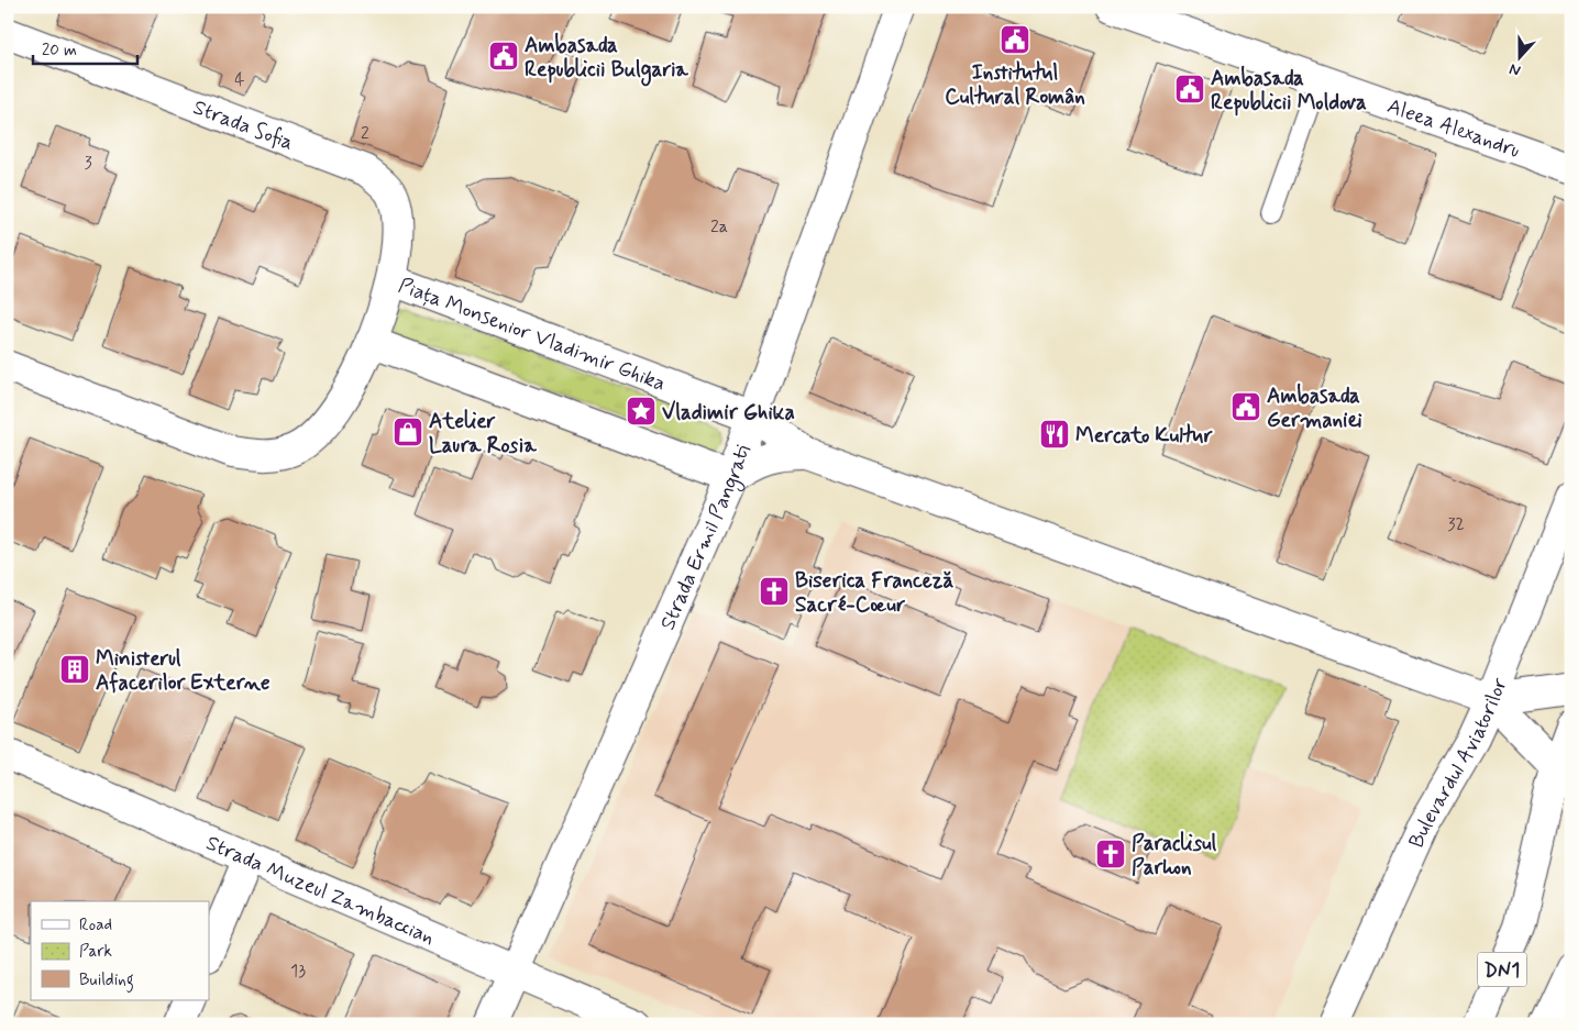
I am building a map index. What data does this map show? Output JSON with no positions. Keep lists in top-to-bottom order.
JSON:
{
  "streets": {
    "street": [
      "Strada Sofia",
      "Aleea Alexandru",
      "Piața Monsenior Vladimir Ghika",
      "Strada Ermil Pangrati",
      "Bulevardul Aviatorilor",
      "Strada Muzeul Zambaccian",
      "DN1"
    ]
  },
  "crossings": [
    ["Strada Sofia", "Piața Monsenior Vladimir Ghika"],
    ["Piața Monsenior Vladimir Ghika", "Strada Ermil Pangrati"],
    ["Strada Ermil Pangrati", "Strada Muzeul Zambaccian"]
  ],
  "places": {
    "public building": [
      "Institutul Cultural Român",
      "Ambasada Republicii Bulgaria",
      "Ambasada Republicii Moldova",
      "Ambasada Germaniei"
    ],
    "place": ["Vladimir Ghika"],
    "shop": ["Atelier Laura Rosia"],
    "restaurant": ["Mercato Kultur"],
    "church": ["Biserica Franceză Sacré-Cœur", "Paraclisul Parhon"],
    "building": ["Ministerul Afacerilor Externe"]
  },
  "house_numbers": [
    "4",
    "2",
    "3",
    "2a",
    "32",
    "13"
  ],
  "legend": ["Road", "Park", "Building"],
  "scale_bar": "20 m",
  "north": "bottom"
}
